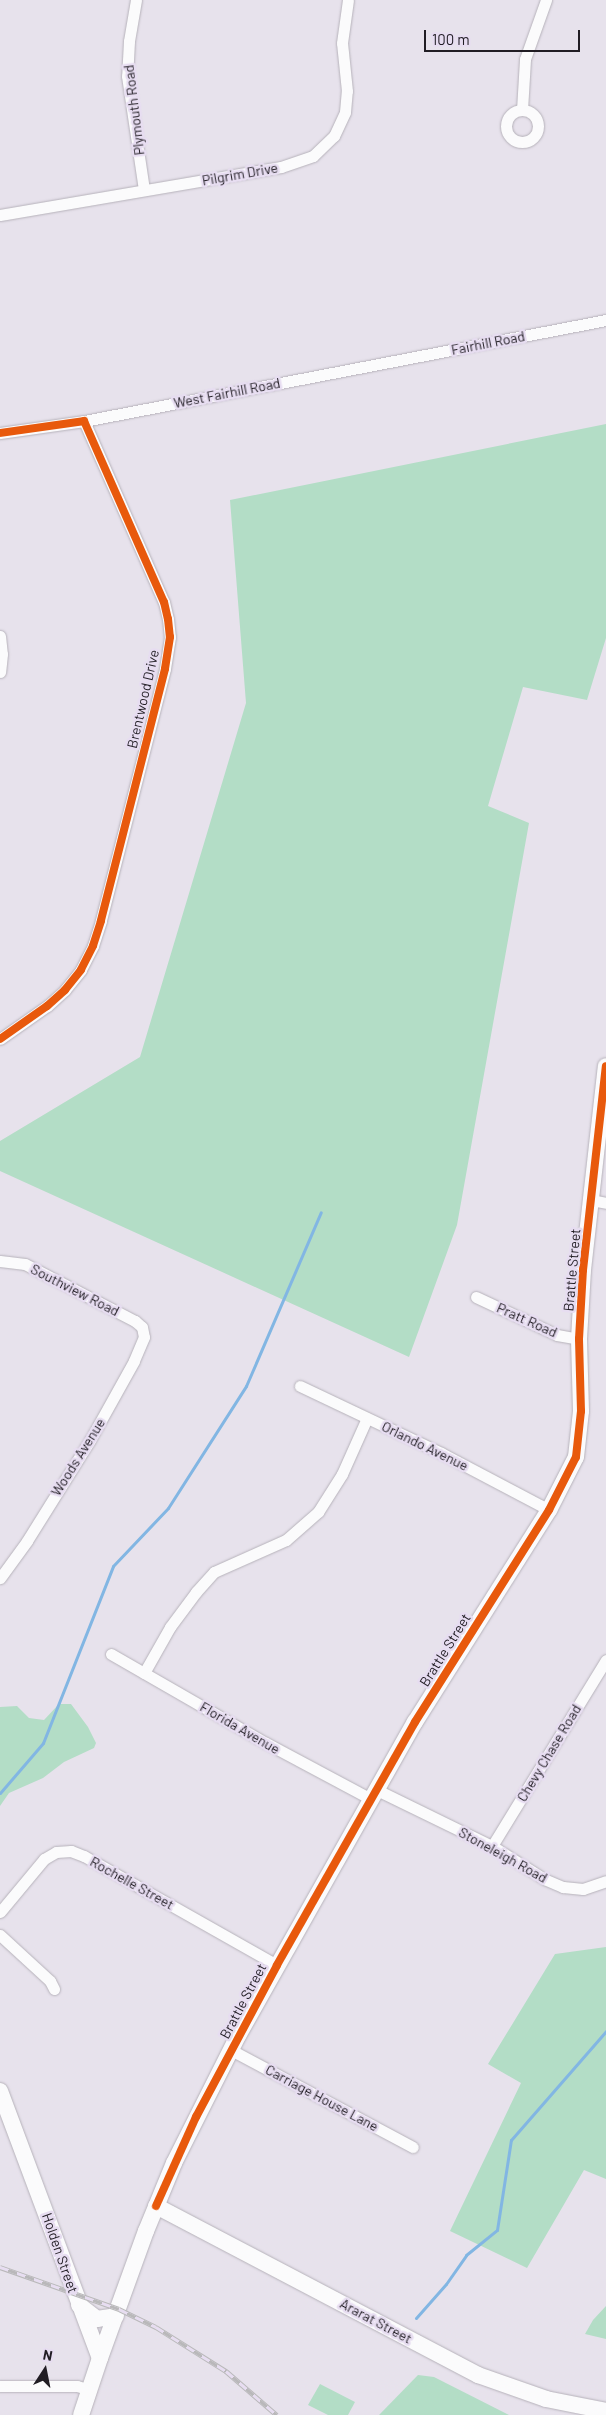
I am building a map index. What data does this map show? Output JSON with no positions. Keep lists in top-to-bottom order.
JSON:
{
  "streets": {
    "street": [
      "Plymouth Road",
      "Pilgrim Drive",
      "Fairhill Road",
      "West Fairhill Road",
      "Brentwood Drive",
      "Brattle Street",
      "Southview Road",
      "Pratt Road",
      "Orlando Avenue",
      "Woods Avenue",
      "Florida Avenue",
      "Chevy Chase Road",
      "Stoneleigh Road",
      "Rochelle Street",
      "Carriage House Lane",
      "Holden Street",
      "Ararat Street"
    ]
  },
  "crossings": [
    ["Plymouth Road", "Pilgrim Drive"],
    ["Fairhill Road", "West Fairhill Road"],
    ["West Fairhill Road", "Brentwood Drive"],
    ["Brattle Street", "Pratt Road"],
    ["Brattle Street", "Orlando Avenue"],
    ["Brattle Street", "Florida Avenue"],
    ["Brattle Street", "Stoneleigh Road"],
    ["Brattle Street", "Rochelle Street"],
    ["Brattle Street", "Carriage House Lane"],
    ["Brattle Street", "Holden Street"],
    ["Brattle Street", "Ararat Street"],
    ["Southview Road", "Woods Avenue"],
    ["Florida Avenue", "Stoneleigh Road"],
    ["Chevy Chase Road", "Stoneleigh Road"]
  ],
  "scale_bar": "100 m",
  "north": "top"
}
